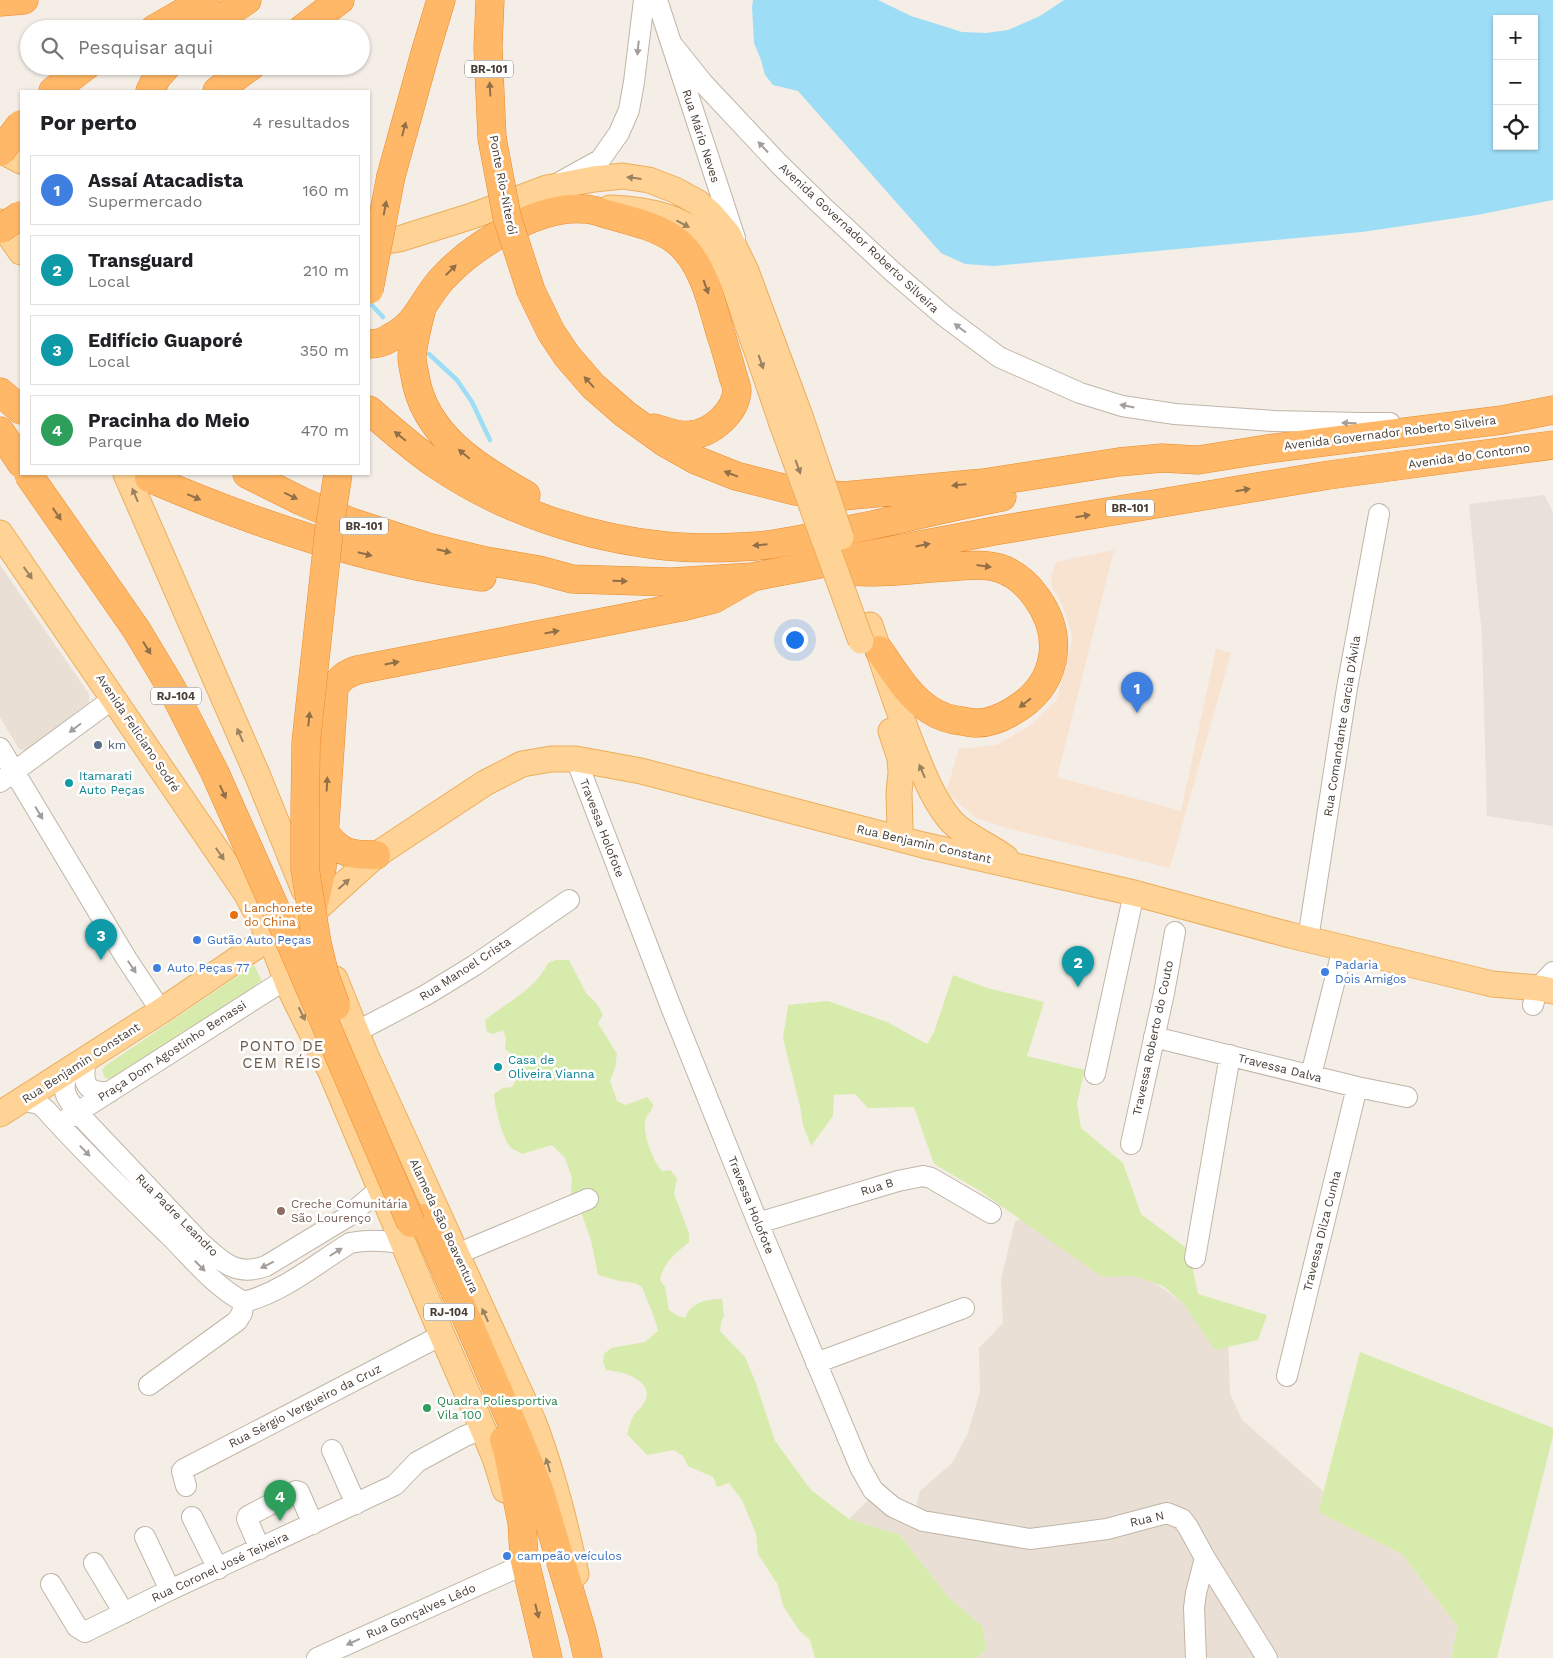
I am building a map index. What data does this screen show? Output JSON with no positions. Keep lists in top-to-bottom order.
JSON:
{
  "streets": {
    "highway": [
      "BR-101",
      "Ponte Rio-Niterói",
      "Avenida Governador Roberto Silveira",
      "Avenida do Contorno",
      "RJ-104",
      "Alameda São Boaventura"
    ],
    "main road": ["Avenida Feliciano Sodré", "Rua Benjamin Constant"],
    "street": [
      "Rua Mário Neves",
      "Rua Comandante Garcia D'Ávila",
      "Travessa Holofote",
      "Rua Manoel Crista",
      "Travessa Roberto do Couto",
      "Praça Dom Agostinho Benassi",
      "Travessa Dalva",
      "Rua B",
      "Rua Padre Leandro",
      "Travessa Dilza Cunha",
      "Rua Sérgio Vergueiro da Cruz",
      "Rua N",
      "Rua Coronel José Teixeira",
      "Rua Gonçalves Lêdo"
    ]
  },
  "crossings": [
    ["BR-101", "Avenida Governador Roberto Silveira"],
    ["BR-101", "Avenida do Contorno"],
    ["Rua Mário Neves", "Avenida Governador Roberto Silveira"],
    ["Ponte Rio-Niterói", "Avenida Governador Roberto Silveira"],
    ["RJ-104", "Rua Gonçalves Lêdo"],
    ["Rua Comandante Garcia D'Ávila", "Rua Benjamin Constant"],
    ["Avenida Feliciano Sodré", "Rua Benjamin Constant"],
    ["Travessa Holofote", "Rua Benjamin Constant"],
    ["Travessa Holofote", "Rua B"],
    ["Travessa Holofote", "Rua N"],
    ["Rua Benjamin Constant", "Rua Padre Leandro"],
    ["Rua Benjamin Constant", "Alameda São Boaventura"],
    ["Rua Manoel Crista", "Alameda São Boaventura"],
    ["Travessa Roberto do Couto", "Travessa Dalva"],
    ["Praça Dom Agostinho Benassi", "Rua Padre Leandro"],
    ["Travessa Dalva", "Travessa Dilza Cunha"]
  ],
  "one_way": ["Ponte Rio-Niterói", "Avenida Governador Roberto Silveira", "Rua Gonçalves Lêdo"],
  "districts": ["PONTO DE CEM RÉIS"],
  "places": [
    "km",
    "Itamarati Auto Peças",
    "Lanchonete do China",
    "Gutão Auto Peças",
    "Auto Peças 77",
    "Padaria Dois Amigos",
    "Casa de Oliveira Vianna",
    "Creche Comunitária São Lourenço",
    "Quadra Poliesportiva Vila 100",
    "campeão veículos"
  ],
  "page": {
    "map_buttons": ["+", "−"],
    "search": "Pesquisar aqui",
    "heading": ["Por perto", "4 resultados"],
    "list": [
      {
        "mark": "1",
        "name": "Assaí Atacadista",
        "note": "Supermercado",
        "value": "160 m"
      },
      {
        "mark": "2",
        "name": "Transguard",
        "note": "Local",
        "value": "210 m"
      },
      {
        "mark": "3",
        "name": "Edifício Guaporé",
        "note": "Local",
        "value": "350 m"
      },
      {
        "mark": "4",
        "name": "Pracinha do Meio",
        "note": "Parque",
        "value": "470 m"
      }
    ],
    "pins": [
      "1",
      "3",
      "2",
      "4"
    ]
  }
}
